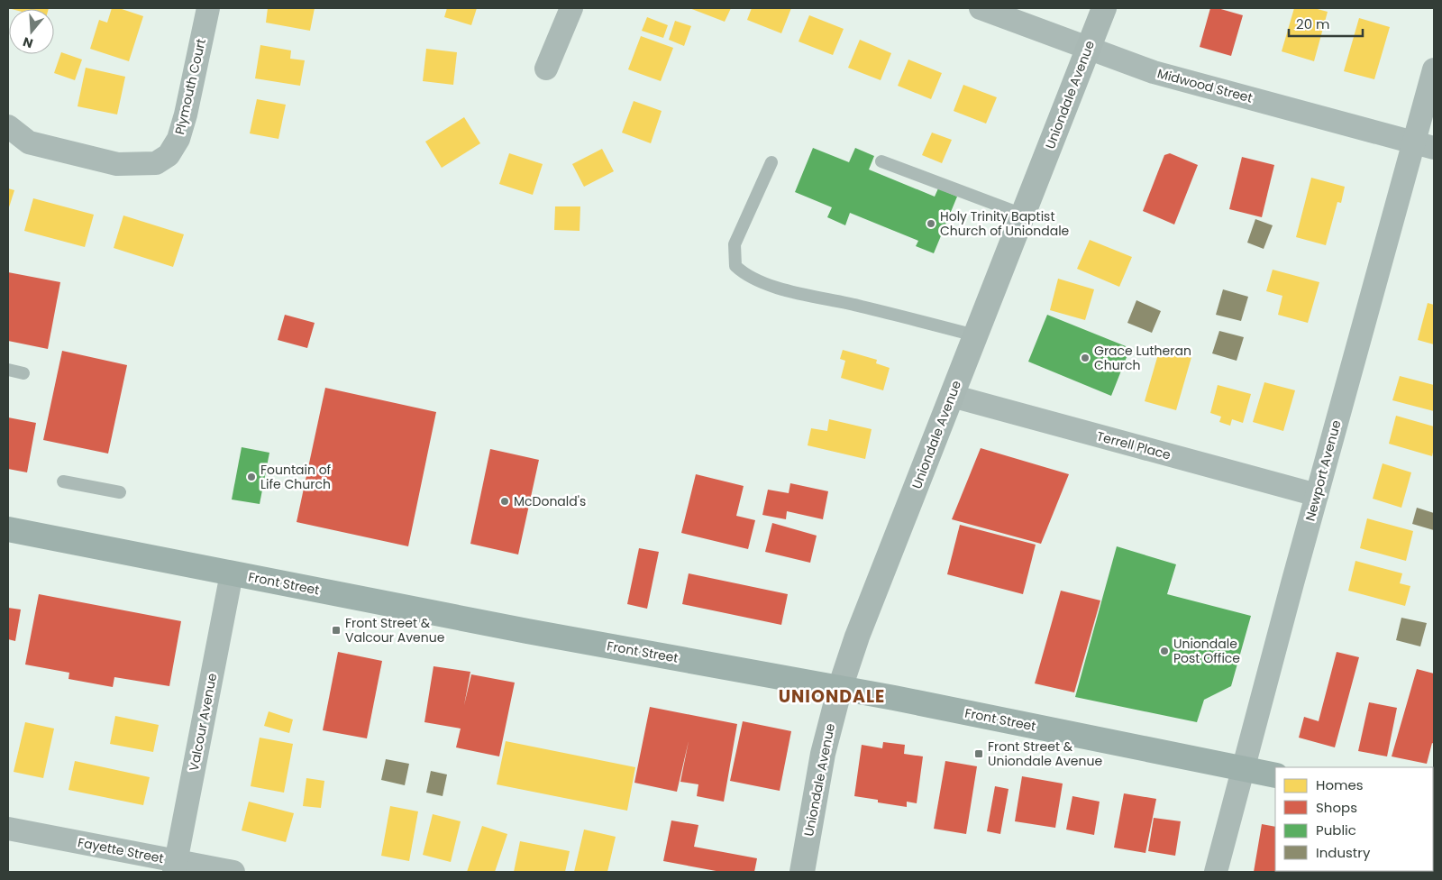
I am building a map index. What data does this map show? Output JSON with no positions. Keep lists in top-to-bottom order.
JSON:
{
  "streets": {
    "main road": ["Uniondale Avenue", "Front Street"],
    "street": [
      "Midwood Street",
      "Plymouth Court",
      "Terrell Place",
      "Newport Avenue",
      "Valcour Avenue",
      "Fayette Street"
    ]
  },
  "crossings": [
    ["Midwood Street", "Uniondale Avenue"],
    ["Midwood Street", "Newport Avenue"],
    ["Uniondale Avenue", "Terrell Place"],
    ["Uniondale Avenue", "Front Street"],
    ["Terrell Place", "Newport Avenue"],
    ["Newport Avenue", "Front Street"],
    ["Front Street", "Valcour Avenue"],
    ["Valcour Avenue", "Fayette Street"]
  ],
  "districts": ["UNIONDALE"],
  "places": {
    "other": [
      "Holy Trinity Baptist Church of Uniondale",
      "Grace Lutheran Church",
      "Fountain of Life Church",
      "McDonald's",
      "Uniondale Post Office"
    ],
    "transit": ["Front Street & Valcour Avenue", "Front Street & Uniondale Avenue"]
  },
  "legend": [
    "Homes",
    "Shops",
    "Public",
    "Industry"
  ],
  "scale_bar": "20 m",
  "north": "bottom"
}
